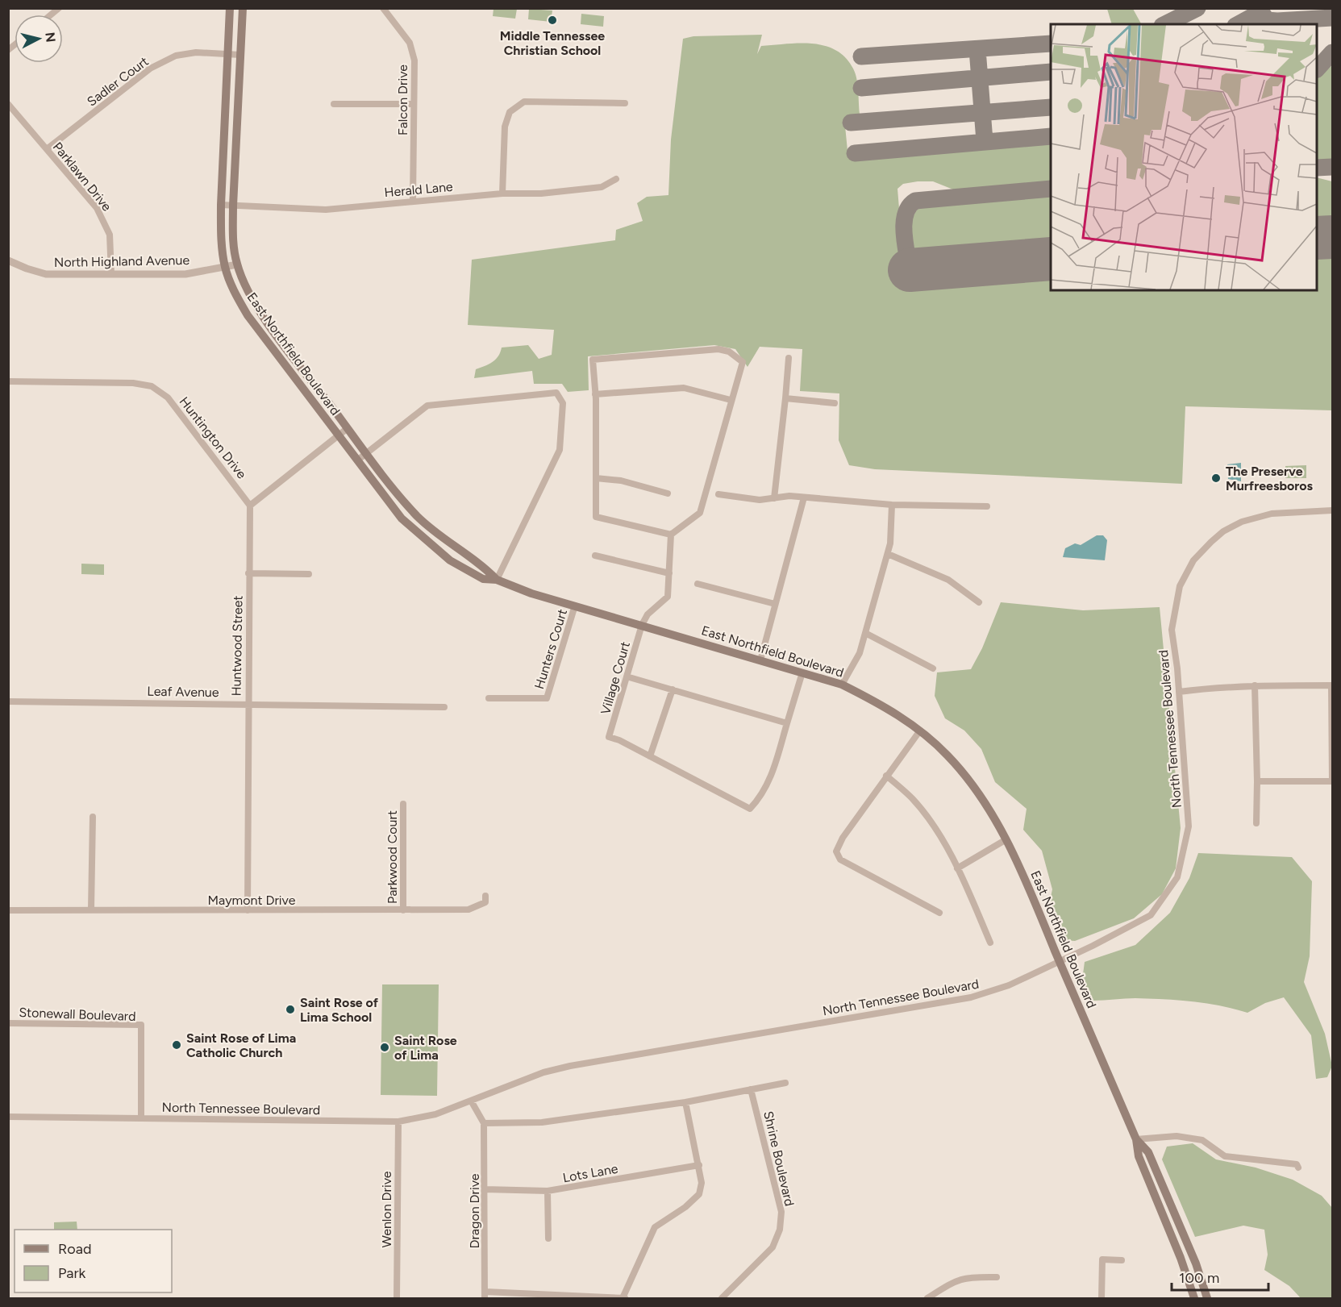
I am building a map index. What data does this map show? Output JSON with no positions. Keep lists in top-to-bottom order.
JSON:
{
  "streets": {
    "main road": ["East Northfield Boulevard"],
    "street": [
      "Sadler Court",
      "Falcon Drive",
      "Parklawn Drive",
      "Herald Lane",
      "North Highland Avenue",
      "Huntington Drive",
      "Huntwood Street",
      "Hunters Court",
      "Village Court",
      "Leaf Avenue",
      "North Tennessee Boulevard",
      "Parkwood Court",
      "Maymont Drive",
      "Stonewall Boulevard",
      "Shrine Boulevard",
      "Lots Lane",
      "Wenlon Drive",
      "Dragon Drive"
    ]
  },
  "crossings": [
    ["Sadler Court", "Parklawn Drive"],
    ["Sadler Court", "East Northfield Boulevard"],
    ["Falcon Drive", "Herald Lane"],
    ["Parklawn Drive", "North Highland Avenue"],
    ["Herald Lane", "East Northfield Boulevard"],
    ["North Highland Avenue", "East Northfield Boulevard"],
    ["East Northfield Boulevard", "Hunters Court"],
    ["East Northfield Boulevard", "Village Court"],
    ["East Northfield Boulevard", "North Tennessee Boulevard"],
    ["Huntington Drive", "Huntwood Street"],
    ["Huntwood Street", "Leaf Avenue"],
    ["Huntwood Street", "Maymont Drive"],
    ["North Tennessee Boulevard", "Stonewall Boulevard"],
    ["North Tennessee Boulevard", "Wenlon Drive"],
    ["Parkwood Court", "Maymont Drive"],
    ["Lots Lane", "Dragon Drive"]
  ],
  "places": [
    "Middle Tennessee Christian School",
    "The Preserve Murfreesboros",
    "Saint Rose of Lima School",
    "Saint Rose of Lima Catholic Church",
    "Saint Rose of Lima"
  ],
  "legend": ["Road", "Park"],
  "scale_bar": "100 m",
  "north": "right"
}
